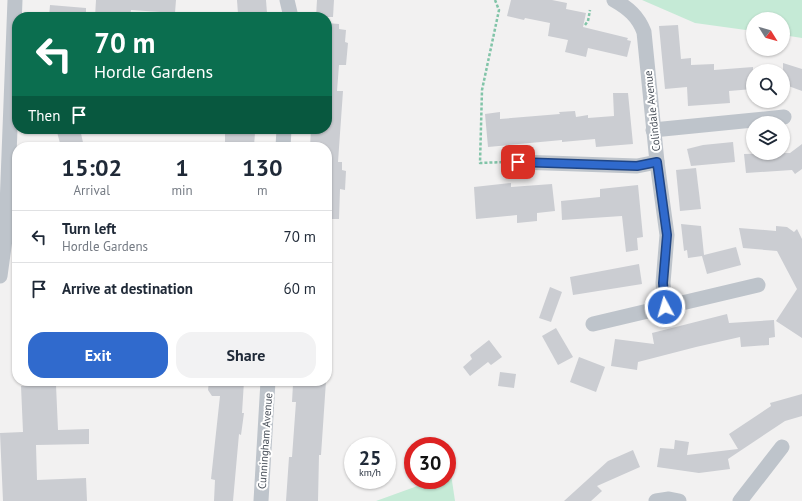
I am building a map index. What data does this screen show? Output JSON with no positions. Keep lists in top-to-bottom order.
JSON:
{
  "streets": {
    "street": ["Colindale Avenue", "Cunningham Avenue"]
  },
  "north": "bottom right",
  "page": {
    "turn": ["70 m", "Hordle Gardens"],
    "then": "Then",
    "eta": [
      "15:02",
      "Arrival",
      "1",
      "min",
      "130",
      "m"
    ],
    "list": [
      {
        "name": "Turn left",
        "note": "Hordle Gardens",
        "value": "70 m"
      },
      {
        "name": "Arrive at destination",
        "value": "60 m"
      }
    ],
    "buttons": ["Exit", "Share"],
    "speed": "25 km/h",
    "limit": "30"
  }
}
